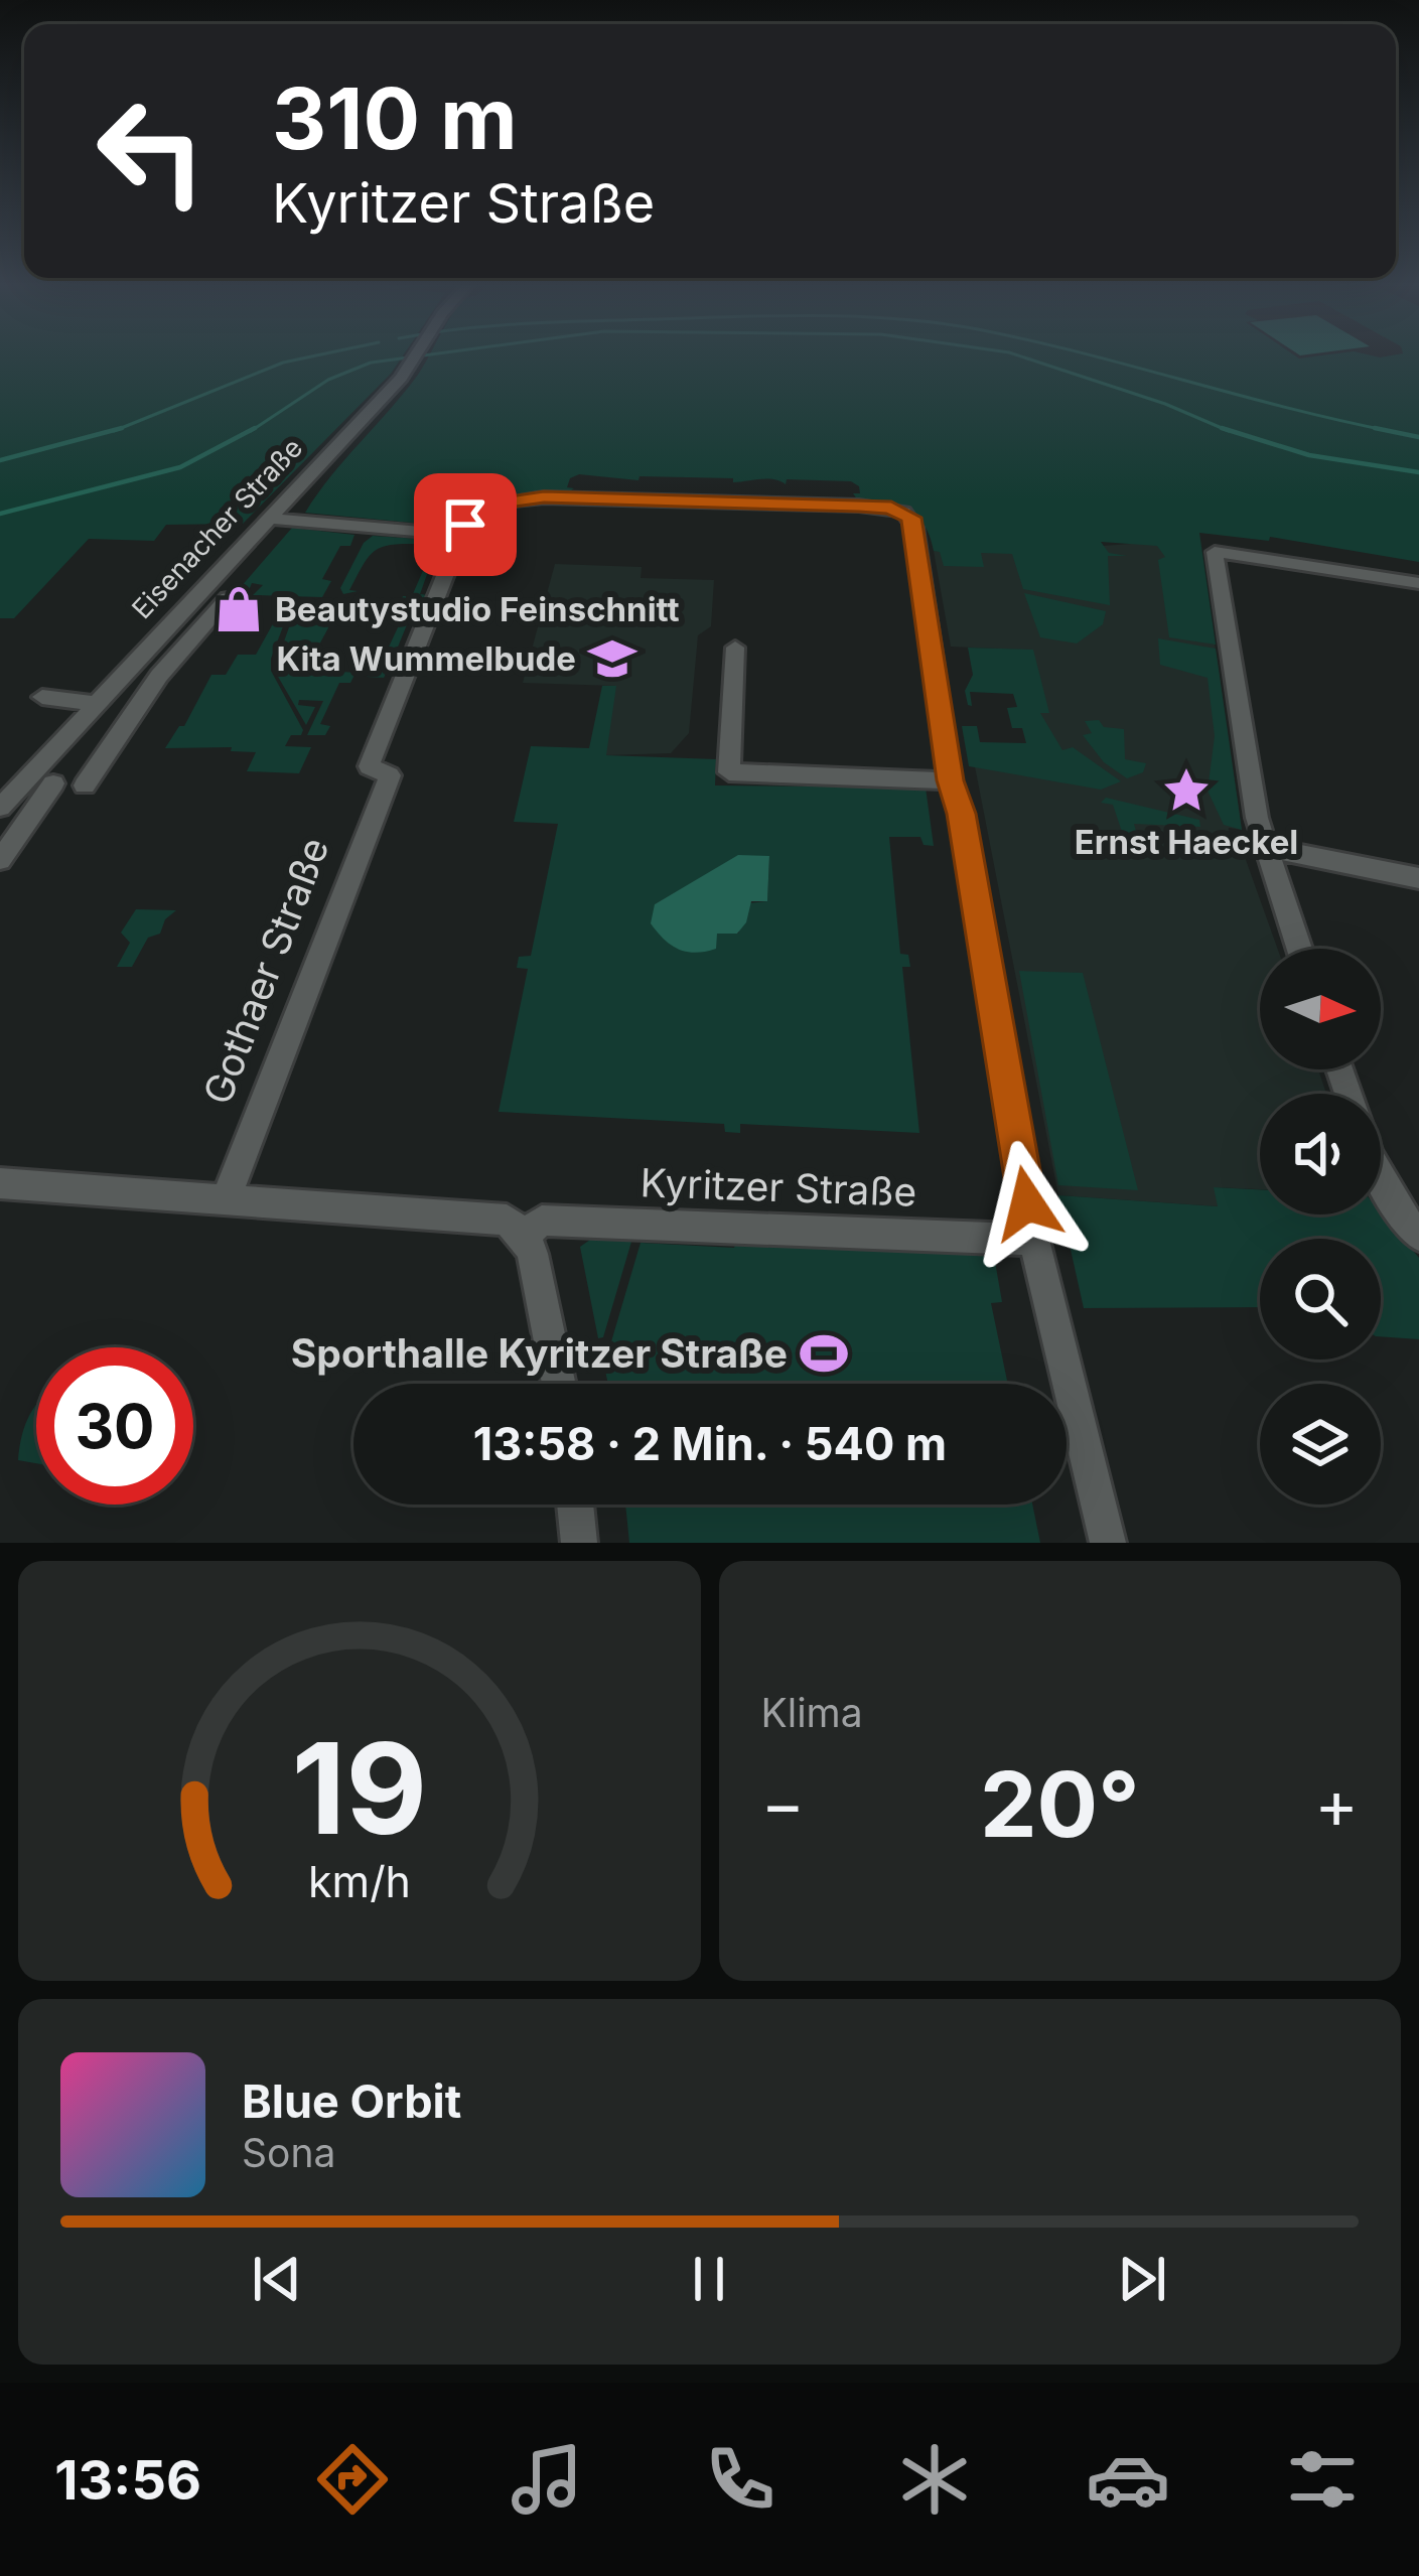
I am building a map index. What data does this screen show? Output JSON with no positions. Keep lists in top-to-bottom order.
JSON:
{
  "streets": {
    "street": ["Eisenacher Straße", "Gothaer Straße", "Kyritzer Straße"]
  },
  "places": {
    "shop": ["Beautystudio Feinschnitt"],
    "school or university": ["Kita Wummelbude"],
    "place": ["Ernst Haeckel"],
    "sports": ["Sporthalle Kyritzer Straße"]
  },
  "north": "right",
  "page": {
    "turn": ["310 m", "Kyritzer Straße"],
    "limit": "30",
    "trip": "13:58 · 2 Min. · 540 m",
    "tile": "Klima",
    "heat": ["−", "20°", "+"],
    "song": ["Blue Orbit", "Sona"],
    "tabs": "13:56",
    "gauge": ["19", "km/h"]
  }
}
